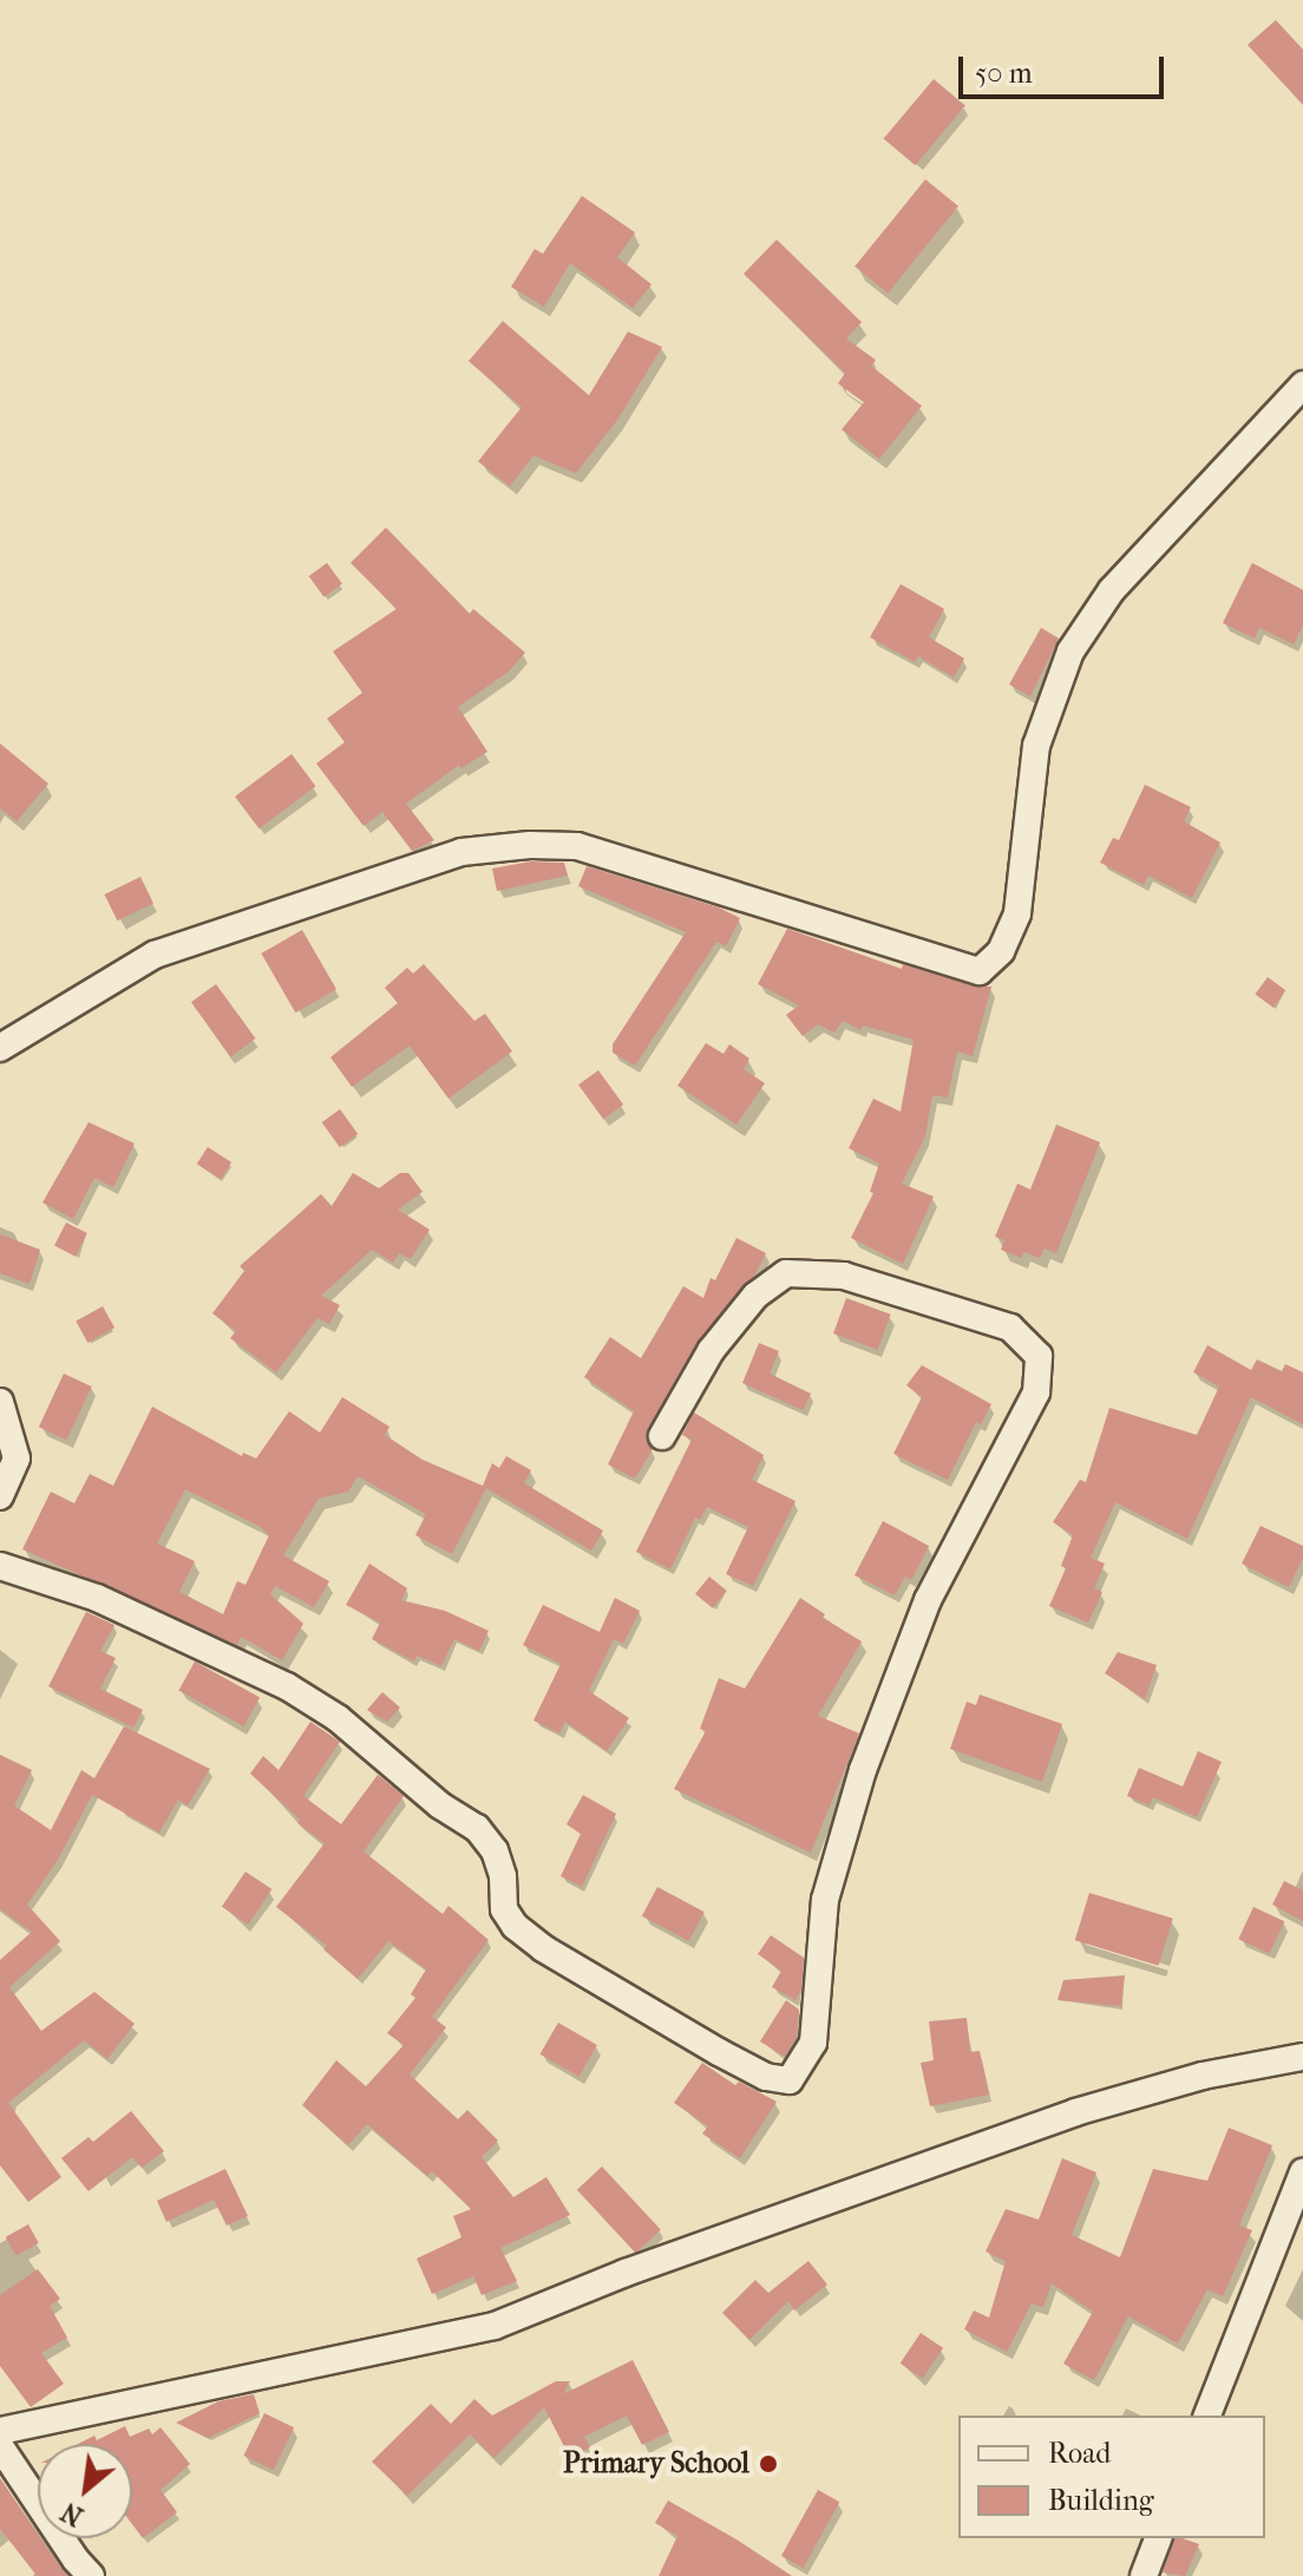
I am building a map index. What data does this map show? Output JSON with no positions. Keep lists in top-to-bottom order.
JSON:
{
  "places": ["Primary School"],
  "legend": ["Road", "Building"],
  "scale_bar": "50 m",
  "north": "bottom left"
}
